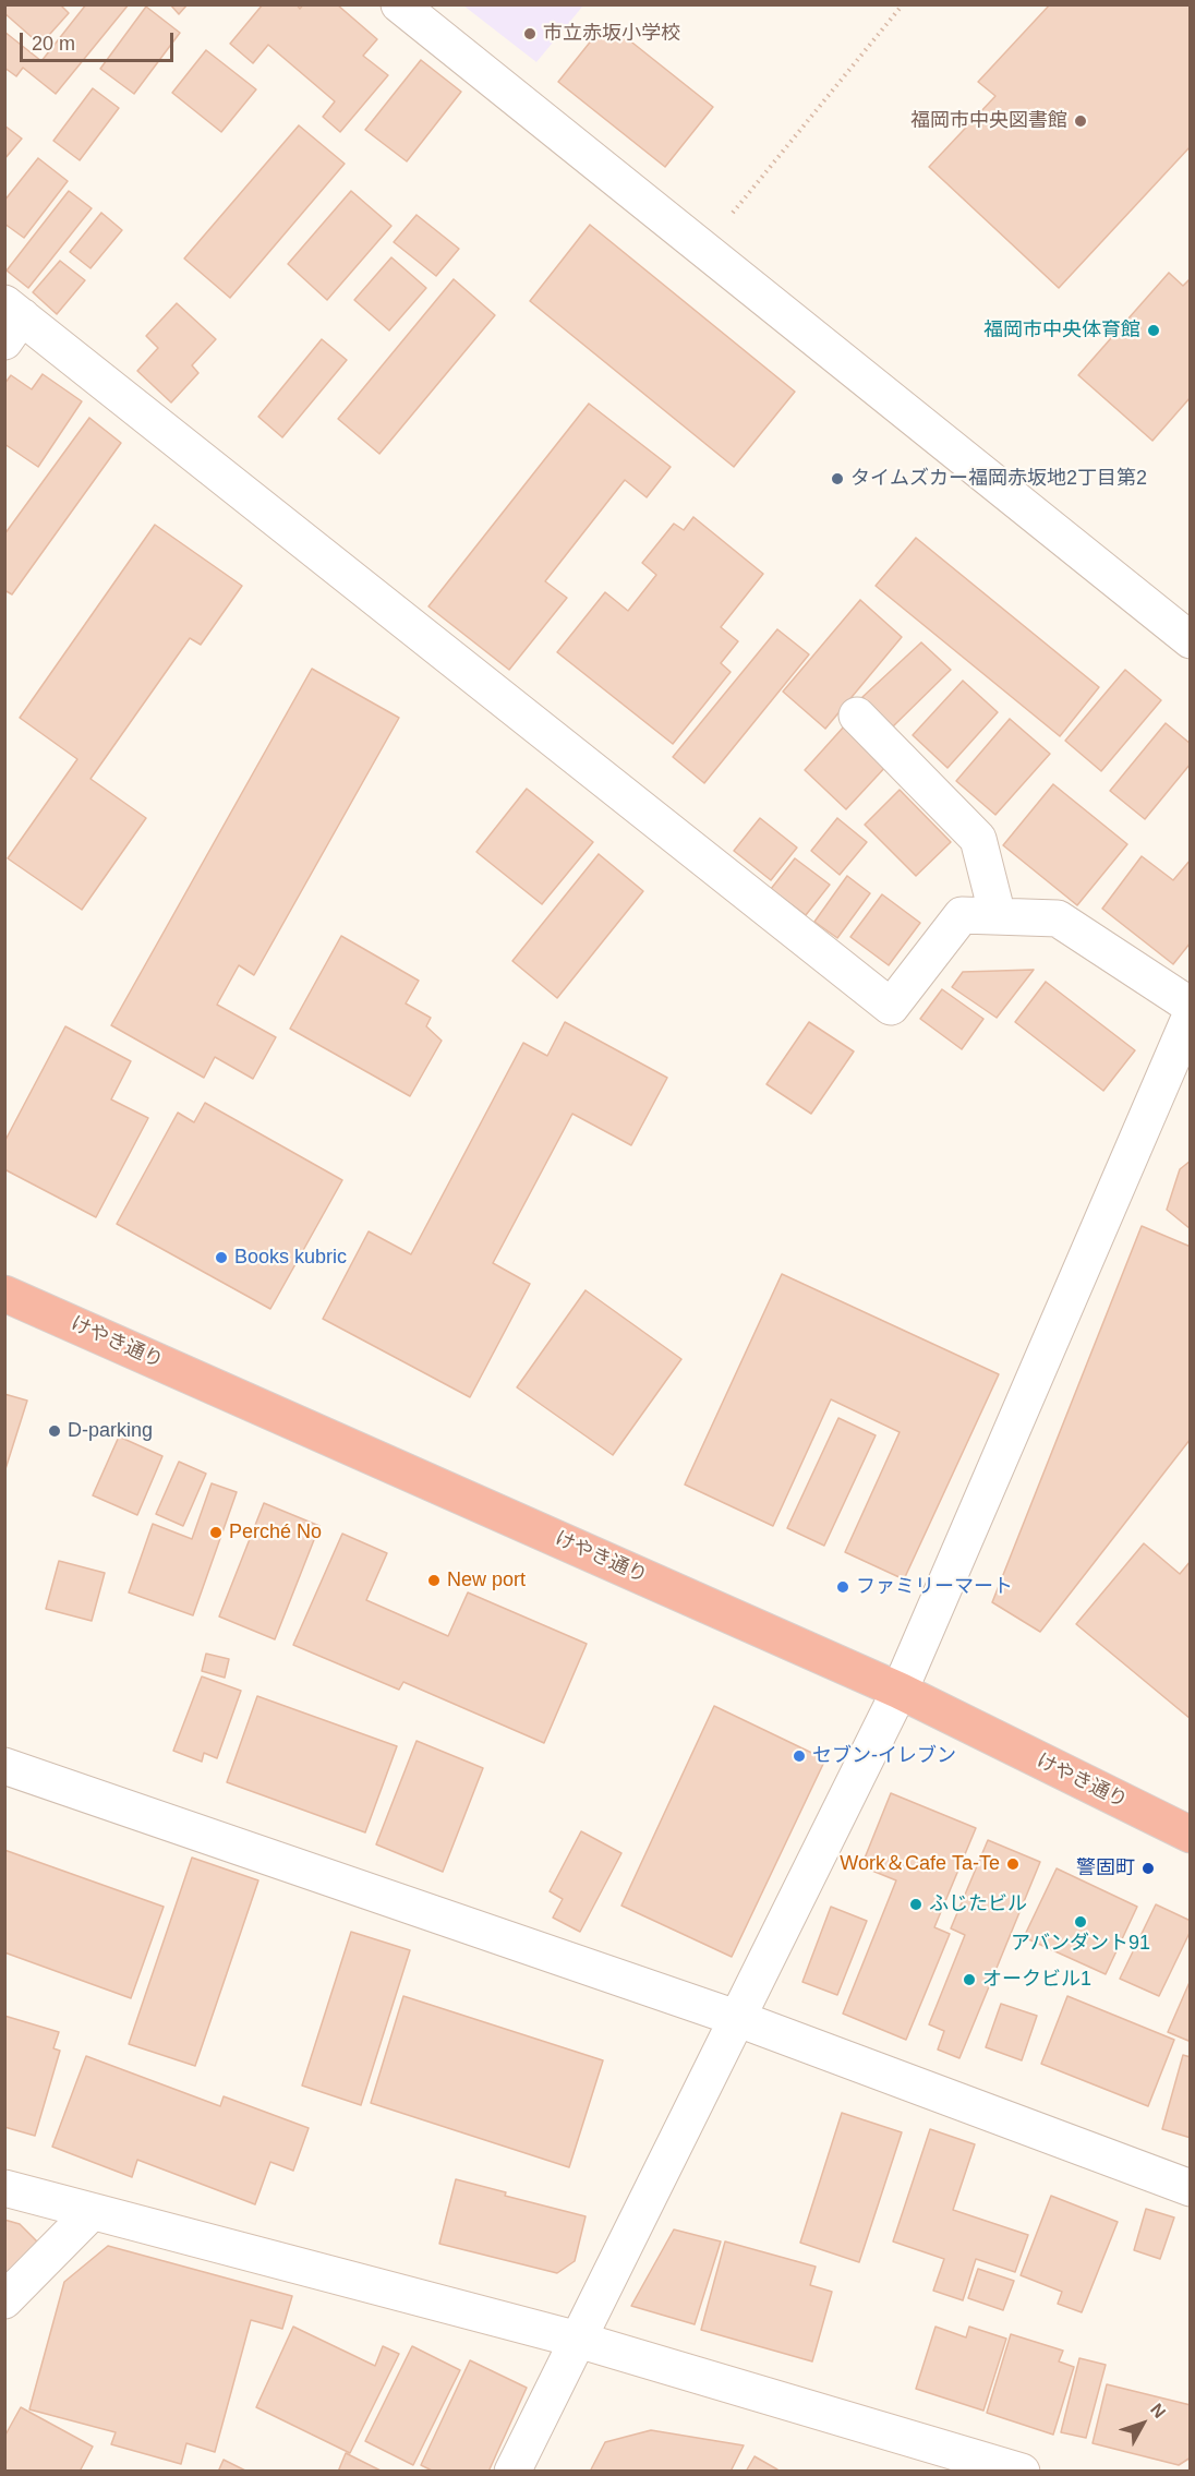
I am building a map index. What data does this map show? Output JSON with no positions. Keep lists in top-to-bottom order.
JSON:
{
  "streets": {
    "highway": ["けやき通り"]
  },
  "places": [
    "市立赤坂小学校",
    "福岡市中央図書館",
    "福岡市中央体育館",
    "タイムズカー福岡赤坂地2丁目第2",
    "Books kubric",
    "D-parking",
    "Perché No",
    "New port",
    "ファミリーマート",
    "セブン-イレブン",
    "Work＆Cafe Ta-Te",
    "警固町",
    "ふじたビル",
    "アバンダント91",
    "オークビル1"
  ],
  "scale_bar": "20 m",
  "north": "top right"
}
